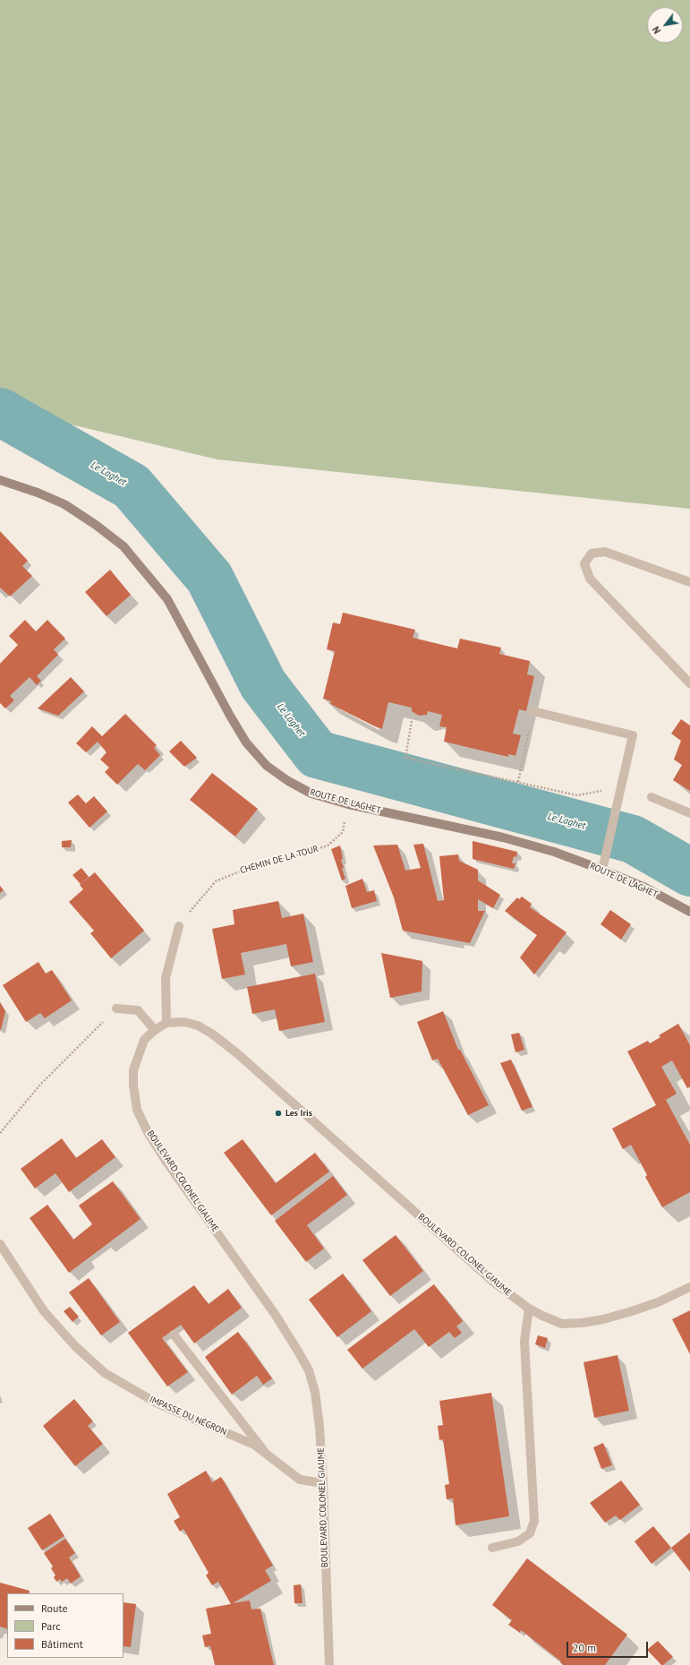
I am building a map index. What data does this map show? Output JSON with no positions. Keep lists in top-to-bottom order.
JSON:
{
  "streets": {
    "main road": ["ROUTE DE LAGHET"],
    "street": ["BOULEVARD COLONEL GIAUME", "IMPASSE DU NÉGRON"],
    "path": ["CHEMIN DE LA TOUR"]
  },
  "crossings": [
    ["ROUTE DE LAGHET", "CHEMIN DE LA TOUR"],
    ["BOULEVARD COLONEL GIAUME", "IMPASSE DU NÉGRON"]
  ],
  "water": ["Le Laghet"],
  "places": ["Les Iris"],
  "legend": ["Route", "Parc", "Bâtiment"],
  "scale_bar": "20 m",
  "north": "bottom left"
}
